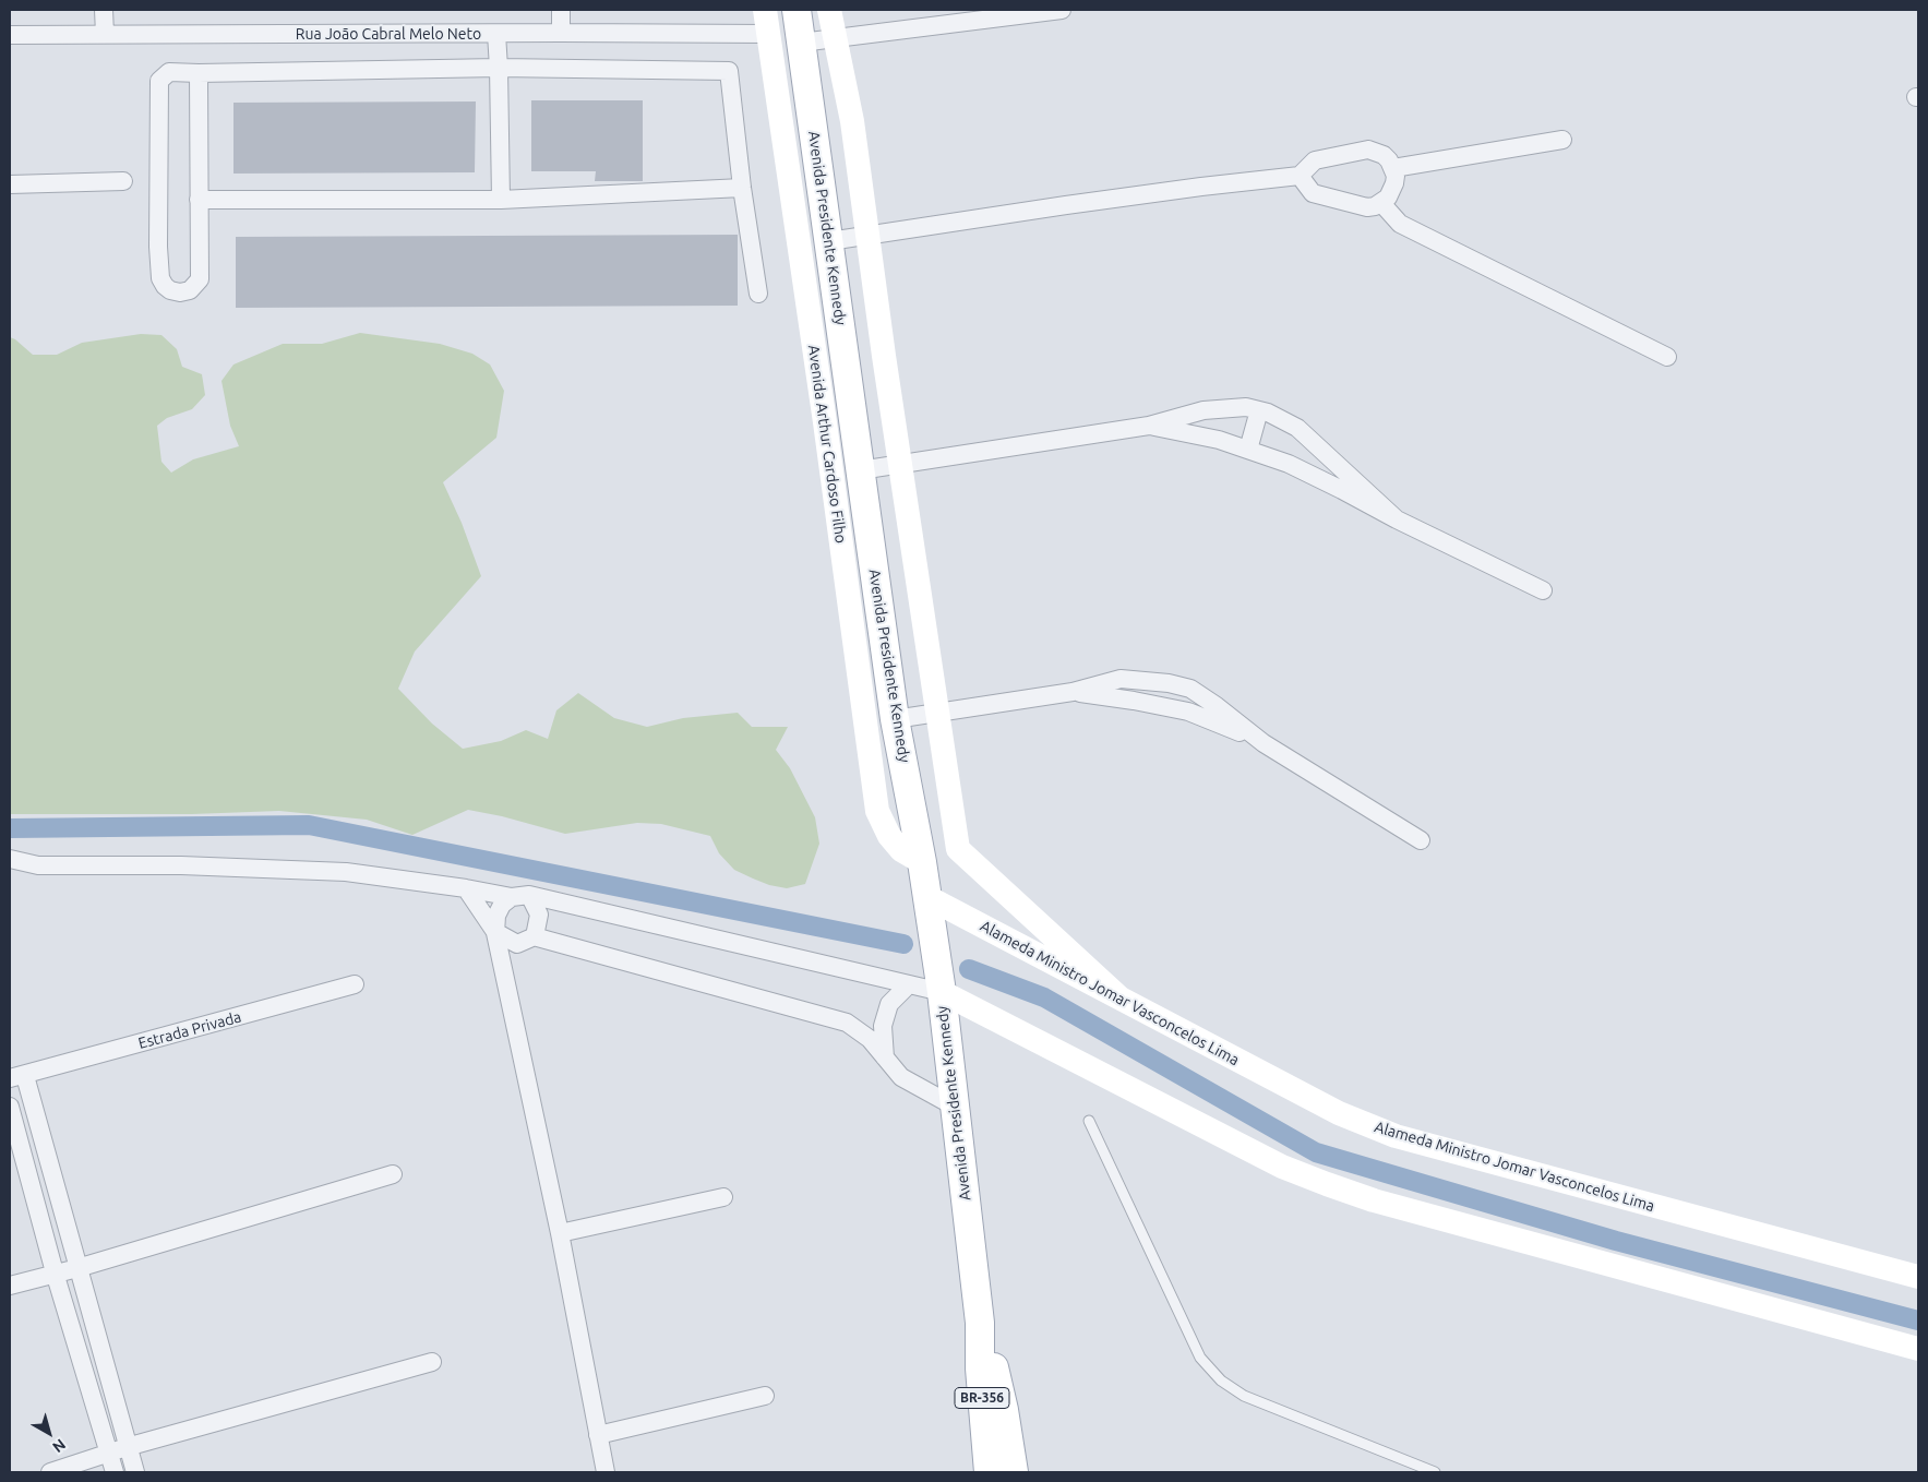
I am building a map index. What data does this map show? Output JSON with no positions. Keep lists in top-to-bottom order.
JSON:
{
  "streets": {
    "main road": [
      "Avenida Presidente Kennedy",
      "Avenida Arthur Cardoso Filho",
      "Alameda Ministro Jomar Vasconcelos Lima",
      "BR-356"
    ],
    "street": ["Rua João Cabral Melo Neto", "Estrada Privada"]
  },
  "crossings": [
    ["Rua João Cabral Melo Neto", "Avenida Arthur Cardoso Filho"],
    ["Avenida Presidente Kennedy", "Avenida Arthur Cardoso Filho"],
    ["Avenida Presidente Kennedy", "Alameda Ministro Jomar Vasconcelos Lima"]
  ],
  "north": "bottom right"
}
